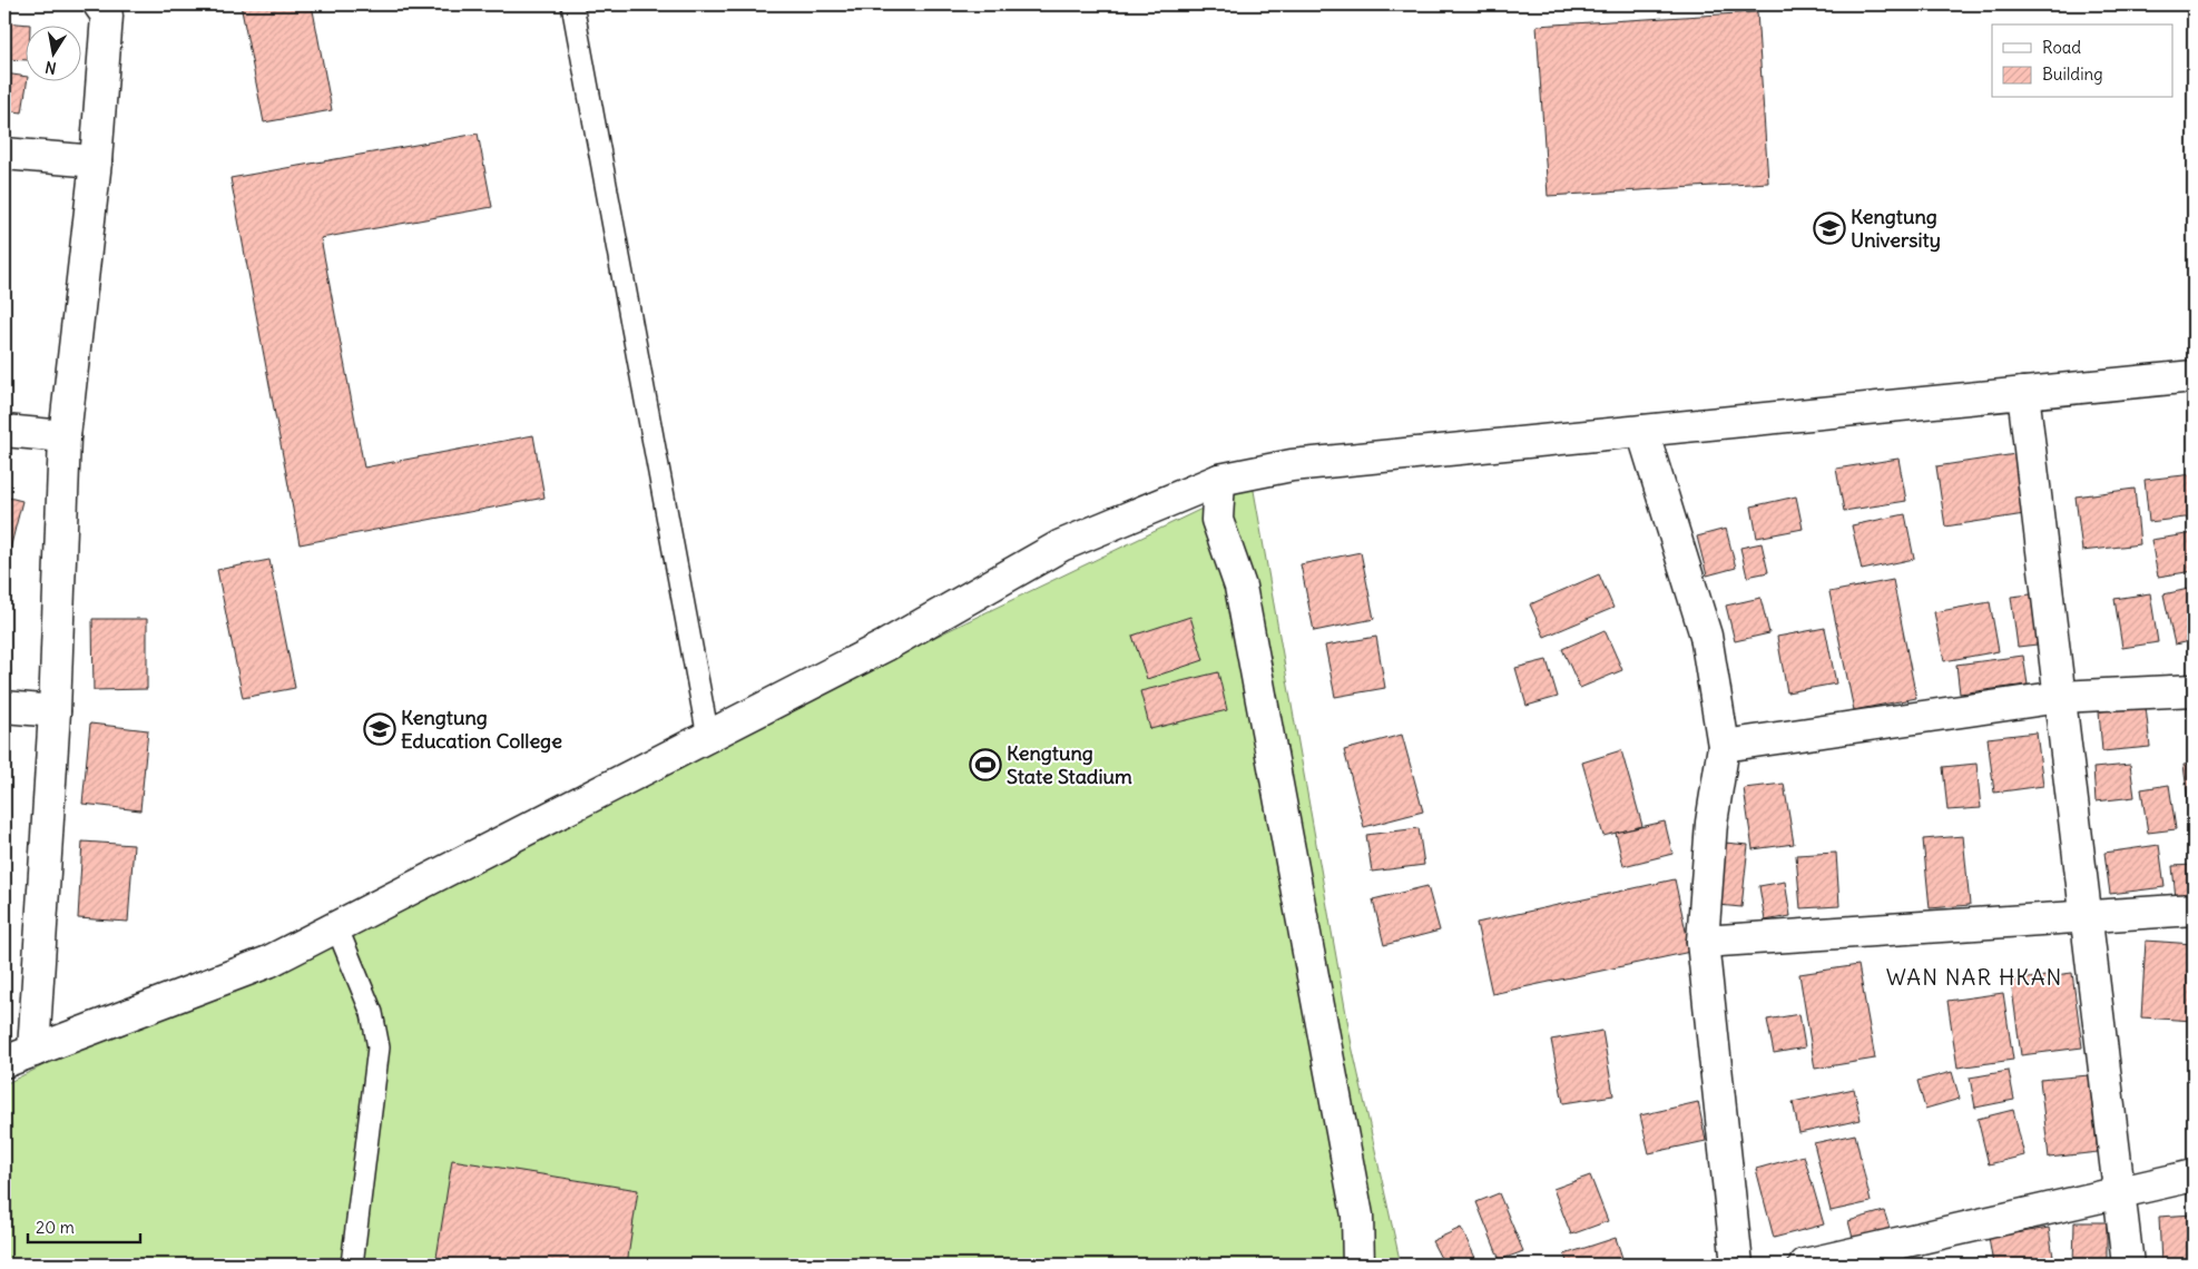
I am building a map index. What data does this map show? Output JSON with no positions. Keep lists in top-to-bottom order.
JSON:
{
  "districts": ["WAN NAR HKAN"],
  "places": {
    "school or university": ["Kengtung University", "Kengtung Education College"],
    "sports": ["Kengtung State Stadium"]
  },
  "legend": ["Road", "Building"],
  "scale_bar": "20 m",
  "north": "bottom"
}
